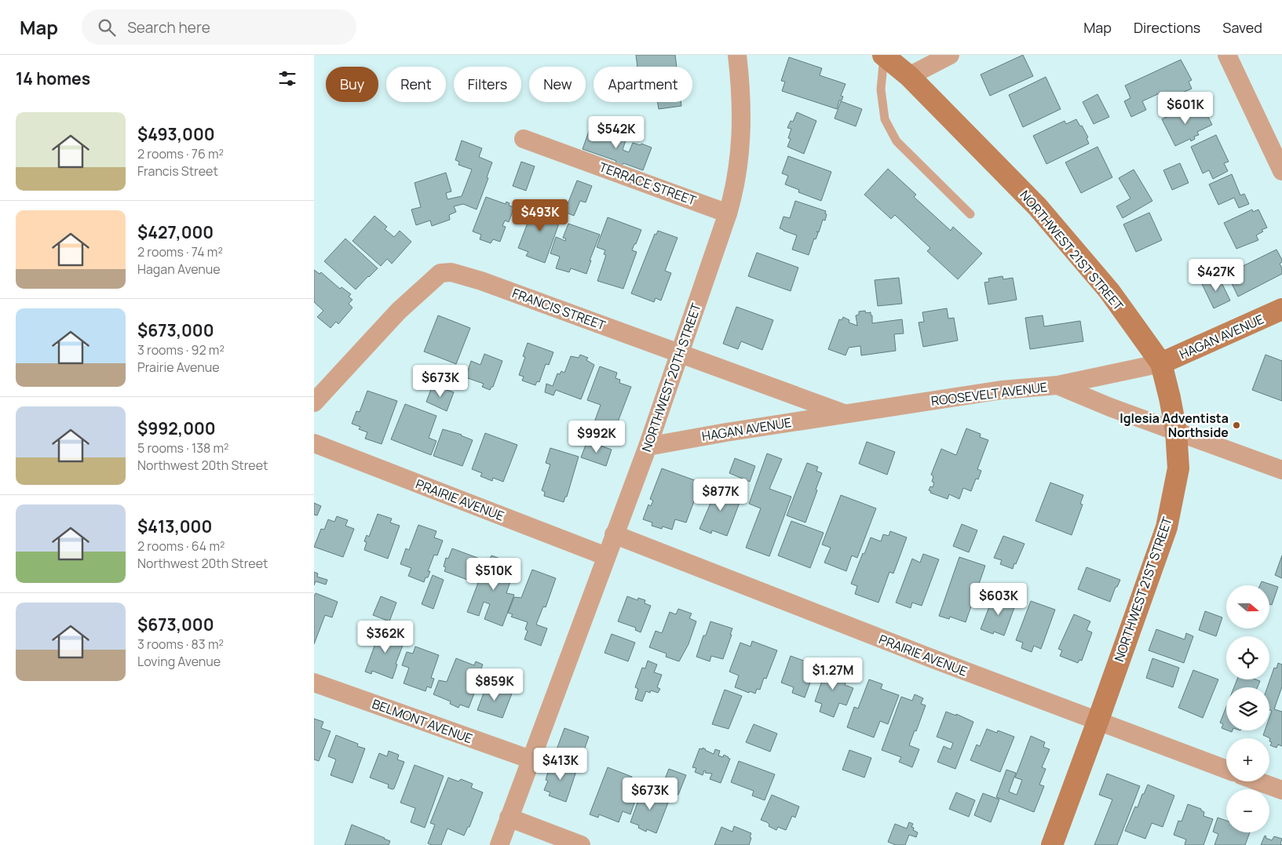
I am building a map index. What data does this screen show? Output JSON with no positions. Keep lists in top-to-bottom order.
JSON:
{
  "streets": {
    "street": [
      "TERRACE STREET",
      "NORTHWEST 21ST STREET",
      "FRANCIS STREET",
      "HAGAN AVENUE",
      "NORTHWEST 20TH STREET",
      "ROOSEVELT AVENUE",
      "PRAIRIE AVENUE",
      "BELMONT AVENUE"
    ]
  },
  "crossings": [
    ["TERRACE STREET", "NORTHWEST 20TH STREET"],
    ["NORTHWEST 21ST STREET", "HAGAN AVENUE"],
    ["NORTHWEST 21ST STREET", "ROOSEVELT AVENUE"],
    ["NORTHWEST 21ST STREET", "PRAIRIE AVENUE"],
    ["FRANCIS STREET", "HAGAN AVENUE"],
    ["FRANCIS STREET", "NORTHWEST 20TH STREET"],
    ["FRANCIS STREET", "ROOSEVELT AVENUE"],
    ["HAGAN AVENUE", "NORTHWEST 20TH STREET"],
    ["HAGAN AVENUE", "ROOSEVELT AVENUE"],
    ["NORTHWEST 20TH STREET", "PRAIRIE AVENUE"],
    ["NORTHWEST 20TH STREET", "BELMONT AVENUE"]
  ],
  "places": ["Iglesia Adventista Northside"],
  "north": "right",
  "page": {
    "header": "Map",
    "search": "Search here",
    "nav": ["Map", "Directions", "Saved"],
    "heading": "14 homes",
    "chip": [
      "Buy",
      "Rent",
      "Filters",
      "New",
      "Apartment"
    ],
    "price": [
      "$601K",
      "$542K",
      "$493K",
      "$427K",
      "$673K",
      "$992K",
      "$877K",
      "$510K",
      "$603K",
      "$362K",
      "$1.27M",
      "$859K",
      "$413K",
      "$673K"
    ],
    "list": [
      {
        "name": "$493,000",
        "note": "2 rooms · 76 m² · Francis Street"
      },
      {
        "name": "$427,000",
        "note": "2 rooms · 74 m² · Hagan Avenue"
      },
      {
        "name": "$673,000",
        "note": "3 rooms · 92 m² · Prairie Avenue"
      },
      {
        "name": "$992,000",
        "note": "5 rooms · 138 m² · Northwest 20th Street"
      },
      {
        "name": "$413,000",
        "note": "2 rooms · 64 m² · Northwest 20th Street"
      },
      {
        "name": "$673,000",
        "note": "3 rooms · 83 m² · Loving Avenue"
      }
    ],
    "map_buttons": ["+", "−"]
  }
}
